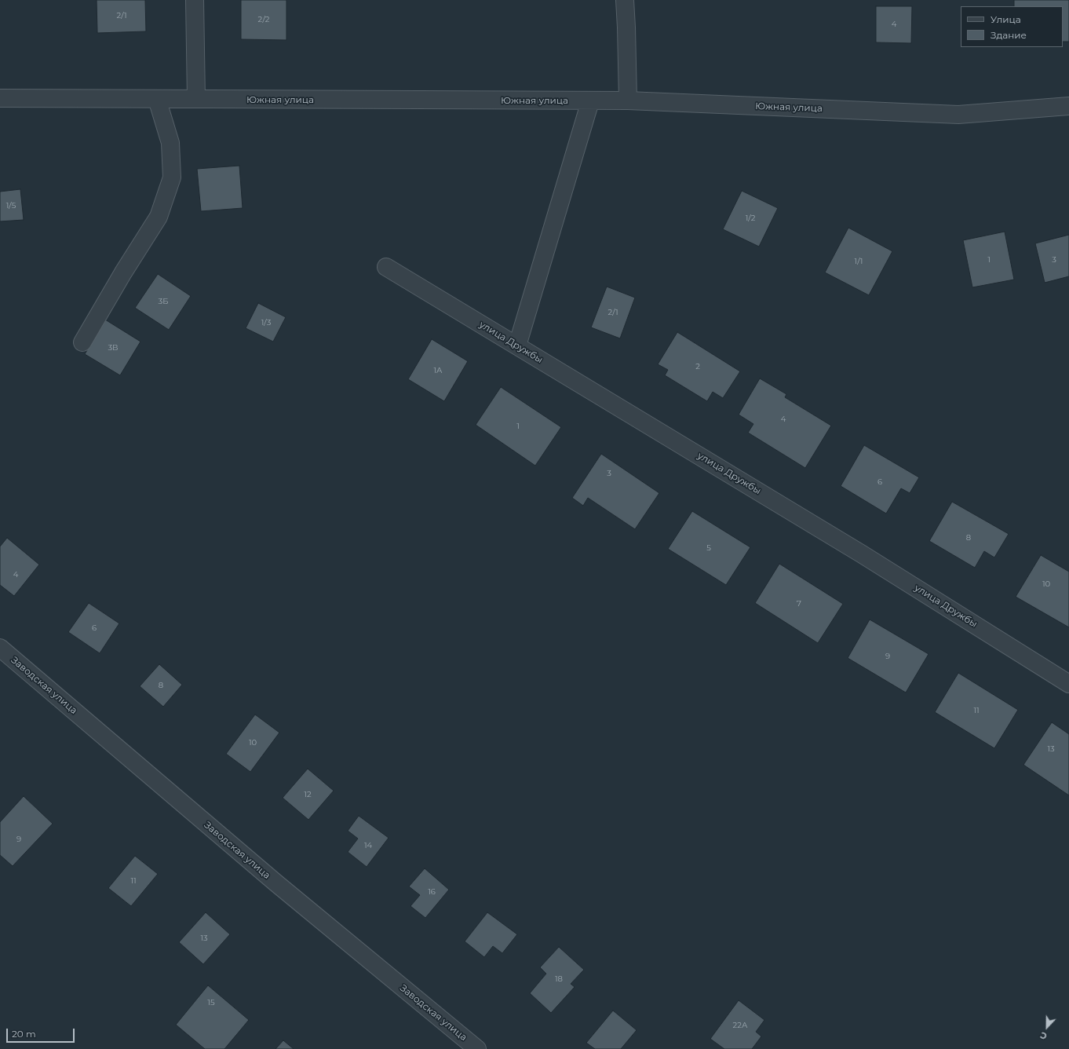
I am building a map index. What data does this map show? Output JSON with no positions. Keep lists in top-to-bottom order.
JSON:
{
  "streets": {
    "street": ["Южная улица", "улица Дружбы", "Заводская улица"]
  },
  "house_numbers": [
    "2/1",
    "2/2",
    "4",
    "1/5",
    "1/2",
    "1",
    "3",
    "1/1",
    "3Б",
    "2/1",
    "1/3",
    "3В",
    "2",
    "1А",
    "4",
    "1",
    "3",
    "6",
    "8",
    "5",
    "4",
    "10",
    "7",
    "6",
    "9",
    "8",
    "11",
    "10",
    "13",
    "12",
    "9",
    "14",
    "11",
    "16",
    "13",
    "18",
    "15",
    "22А"
  ],
  "legend": ["Улица", "Здание"],
  "scale_bar": "20 m",
  "north": "bottom"
}
